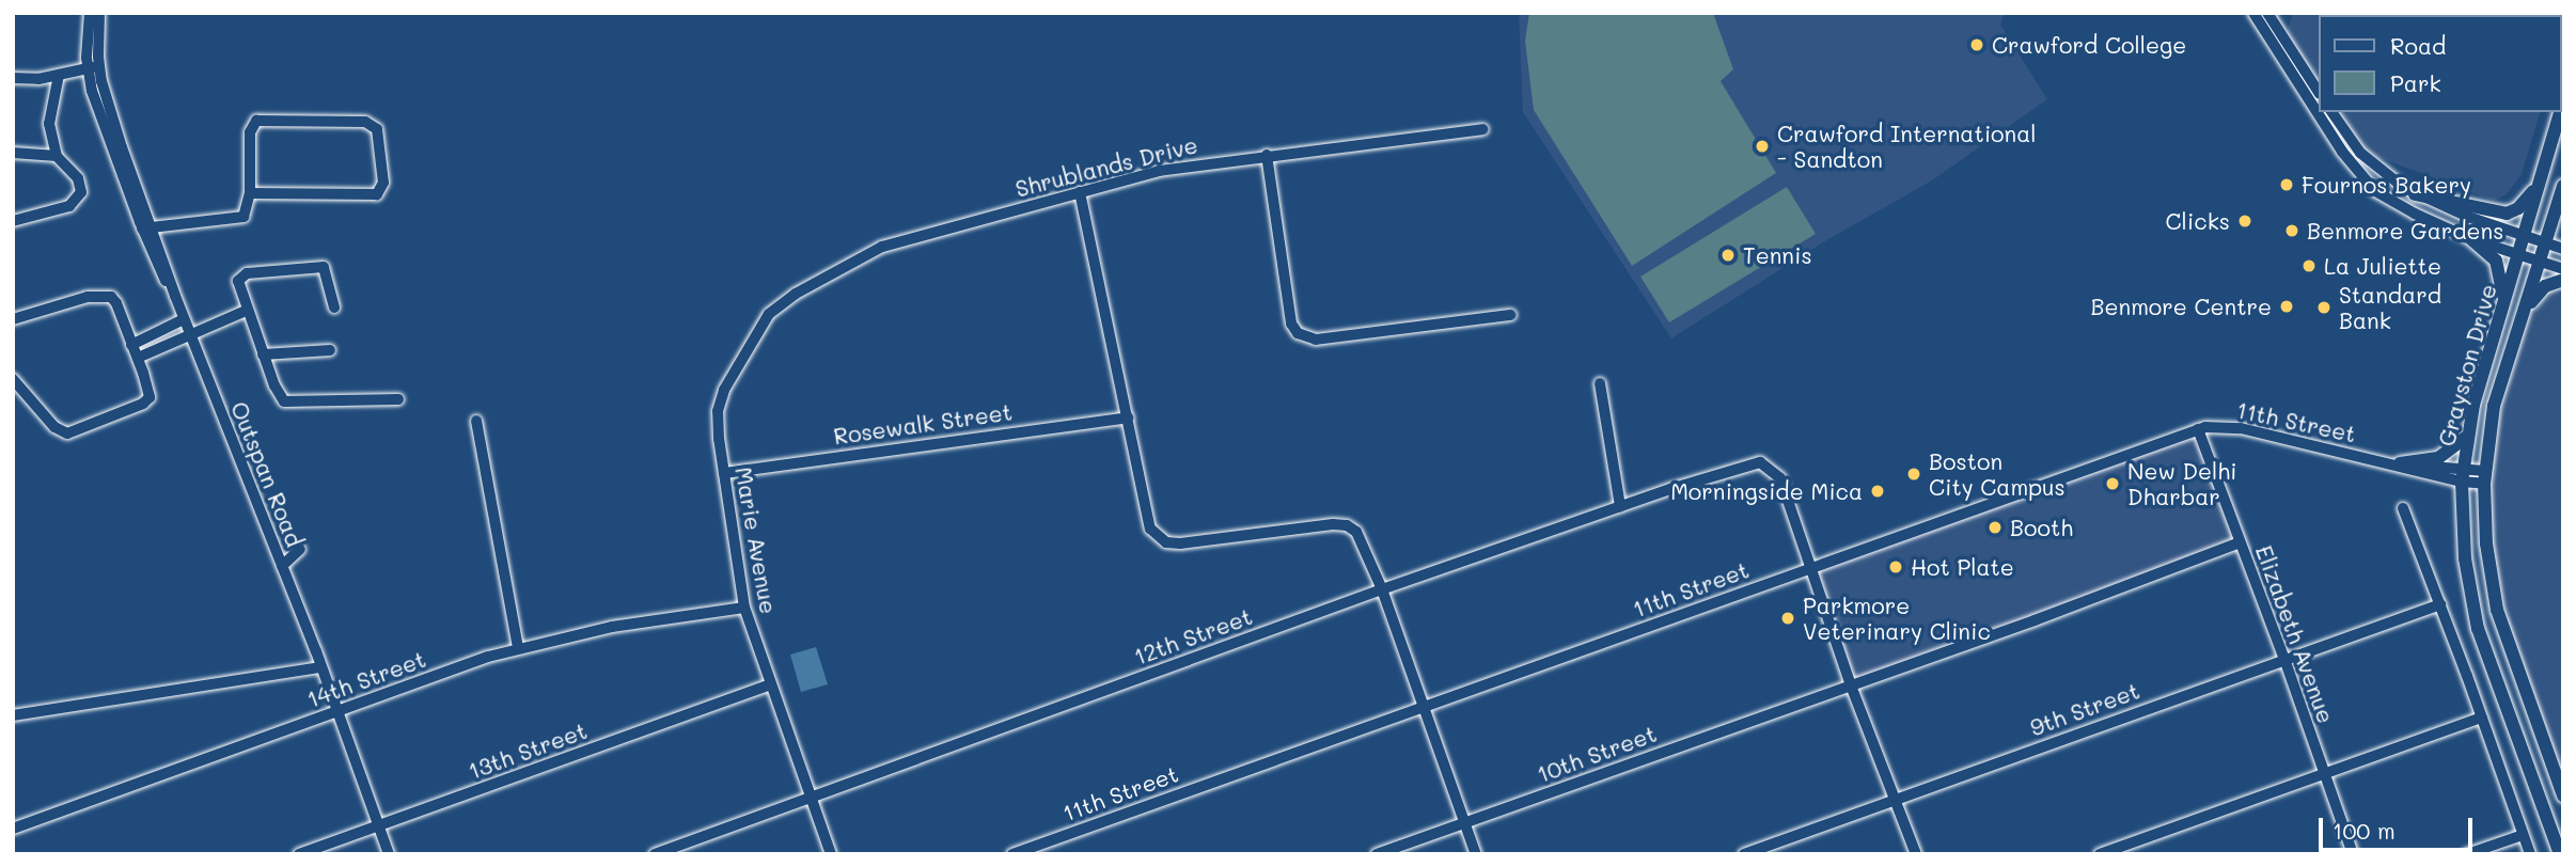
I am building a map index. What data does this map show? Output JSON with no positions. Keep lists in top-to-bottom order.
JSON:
{
  "streets": {
    "main road": ["Grayston Drive"],
    "street": [
      "Shrublands Drive",
      "11th Street",
      "Rosewalk Street",
      "Outspan Road",
      "Marie Avenue",
      "Elizabeth Avenue",
      "12th Street",
      "14th Street",
      "9th Street",
      "13th Street",
      "10th Street"
    ]
  },
  "crossings": [
    ["Shrublands Drive", "Marie Avenue"],
    ["Grayston Drive", "11th Street"],
    ["11th Street", "Elizabeth Avenue"],
    ["11th Street", "12th Street"],
    ["Rosewalk Street", "Marie Avenue"],
    ["Outspan Road", "14th Street"],
    ["Outspan Road", "13th Street"],
    ["Marie Avenue", "12th Street"],
    ["Marie Avenue", "14th Street"],
    ["Marie Avenue", "13th Street"],
    ["Elizabeth Avenue", "9th Street"]
  ],
  "places": [
    "Crawford College",
    "Crawford International - Sandton",
    "Fournos Bakery",
    "Clicks",
    "Benmore Gardens",
    "Tennis",
    "La Juliette",
    "Benmore Centre",
    "Standard Bank",
    "Boston City Campus",
    "New Delhi Dharbar",
    "Morningside Mica",
    "Booth",
    "Hot Plate",
    "Parkmore Veterinary Clinic"
  ],
  "legend": ["Road", "Park"],
  "scale_bar": "100 m"
}
